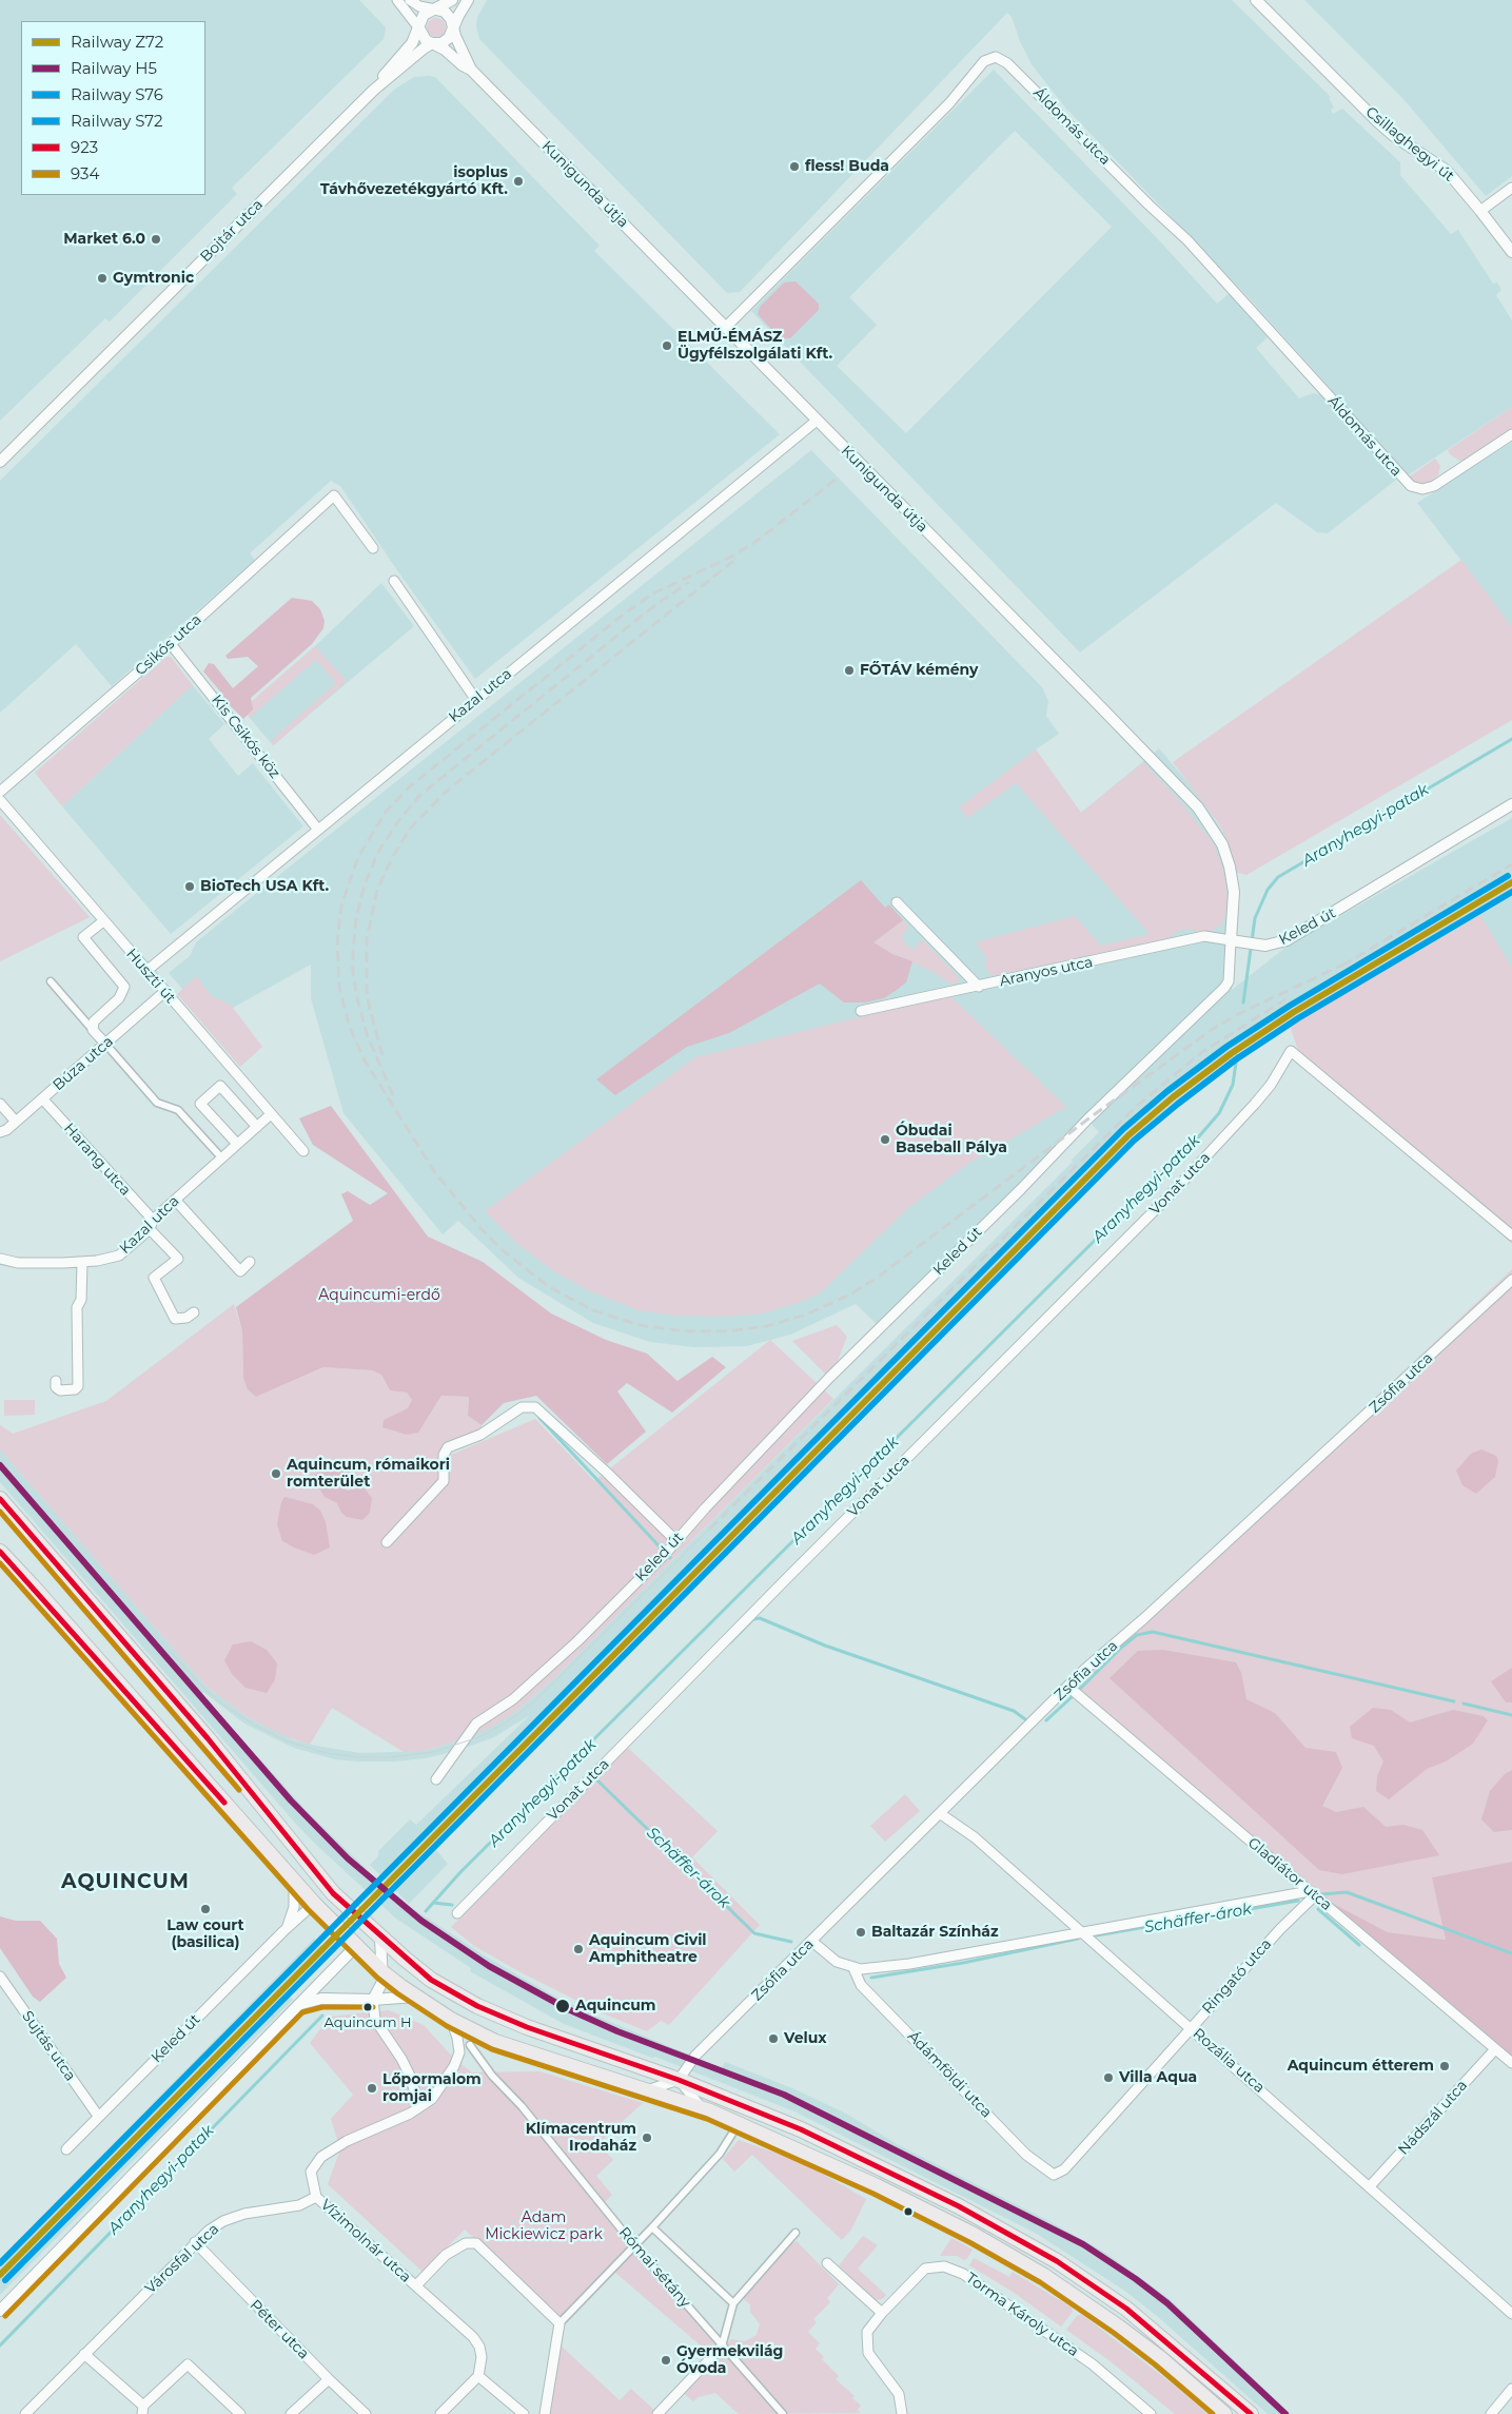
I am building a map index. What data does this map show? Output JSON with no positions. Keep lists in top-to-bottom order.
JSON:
{
  "streets": {
    "street": [
      "Áldomás utca",
      "Csillaghegyi út",
      "Kunigunda útja",
      "Bojtár utca",
      "Csikós utca",
      "Kazal utca",
      "Kis Csikós köz",
      "Keled út",
      "Aranyos utca",
      "Huszti út",
      "Búza utca",
      "Harang utca",
      "Vonat utca",
      "Zsófia utca",
      "Gladiátor utca",
      "Ringató utca",
      "Sujtás utca",
      "Rozália utca",
      "Ádámföldi utca",
      "Nádszál utca",
      "Vízimolnár utca",
      "Városfal utca",
      "Római sétány",
      "Torma Károly utca",
      "Péter utca"
    ]
  },
  "crossings": [
    ["Áldomás utca", "Kunigunda útja"],
    ["Kunigunda útja", "Bojtár utca"],
    ["Kunigunda útja", "Kazal utca"],
    ["Kunigunda útja", "Keled út"],
    ["Kunigunda útja", "Aranyos utca"],
    ["Csikós utca", "Kis Csikós köz"],
    ["Kazal utca", "Kis Csikós köz"],
    ["Kazal utca", "Huszti út"],
    ["Kazal utca", "Harang utca"],
    ["Keled út", "Aranyos utca"],
    ["Keled út", "Sujtás utca"],
    ["Huszti út", "Búza utca"],
    ["Búza utca", "Harang utca"],
    ["Zsófia utca", "Gladiátor utca"],
    ["Zsófia utca", "Rozália utca"],
    ["Gladiátor utca", "Ringató utca"],
    ["Gladiátor utca", "Nádszál utca"],
    ["Ringató utca", "Rozália utca"],
    ["Ringató utca", "Ádámföldi utca"],
    ["Rozália utca", "Nádszál utca"],
    ["Vízimolnár utca", "Városfal utca"],
    ["Városfal utca", "Péter utca"]
  ],
  "districts": ["AQUINCUM"],
  "water": ["Aranyhegyi-patak", "Schäffer-árok"],
  "parks": ["Aquincumi-erdő", "Adam Mickiewicz park"],
  "places": [
    "fless! Buda",
    "isoplus Távhővezetékgyártó Kft.",
    "Market 6.0",
    "Gymtronic",
    "ELMŰ-ÉMÁSZ Ügyfélszolgálati Kft.",
    "FŐTÁV kémény",
    "BioTech USA Kft.",
    "Óbudai Baseball Pálya",
    "Aquincum, rómaikori romterület",
    "Law court (basilica)",
    "Baltazár Színház",
    "Aquincum Civil Amphitheatre",
    "Aquincum",
    "Aquincum H",
    "Velux",
    "Aquincum étterem",
    "Villa Aqua",
    "Lőpormalom romjai",
    "Klímacentrum Irodaház",
    "Gyermekvilág Óvoda"
  ],
  "lines": [
    "rail line S72",
    "rail line Z72",
    "rail line S76",
    "rail line H5",
    "transit line 923",
    "transit line 934"
  ],
  "legend": [
    "Railway Z72",
    "Railway H5",
    "Railway S76",
    "Railway S72",
    "923",
    "934"
  ]
}
